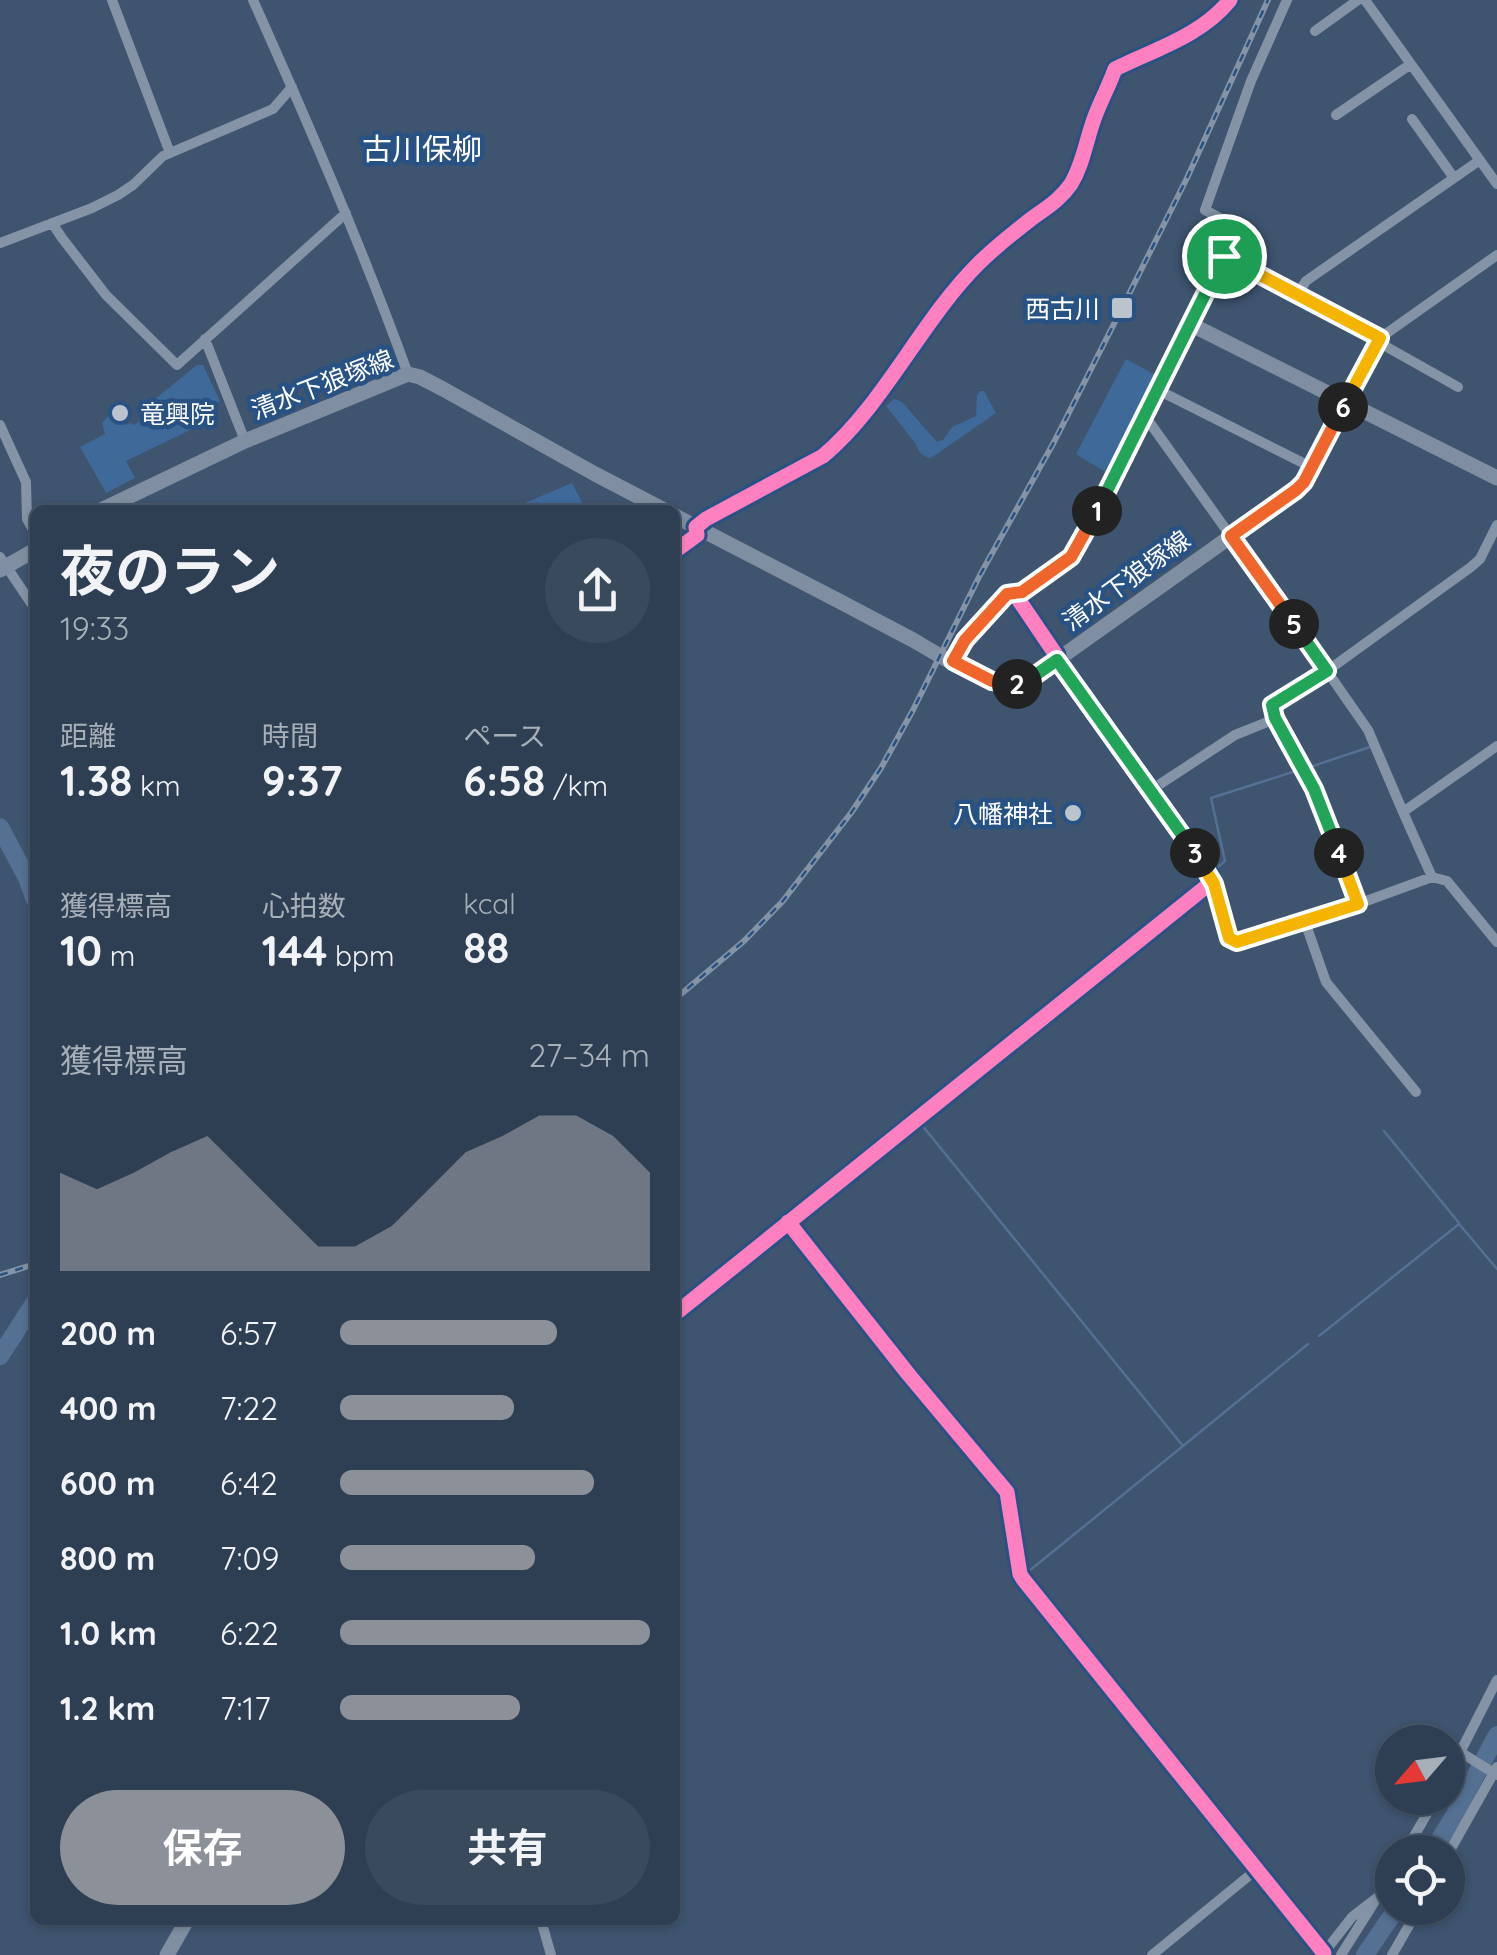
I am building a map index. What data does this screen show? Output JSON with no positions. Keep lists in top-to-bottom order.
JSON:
{
  "streets": {
    "main road": ["清水下狼塚線"]
  },
  "districts": ["古川保柳"],
  "places": {
    "transit": ["西古川"],
    "other": ["竜興院", "八幡神社"]
  },
  "north": "bottom left",
  "page": {
    "pins": [
      "6",
      "1",
      "5",
      "2",
      "3",
      "4"
    ],
    "heading": ["夜のラン", "19:33"],
    "stats": [
      ["距離", "1.38 km"],
      ["時間", "9:37"],
      ["ペース", "6:58 /km"],
      ["獲得標高", "10 m"],
      ["心拍数", "144 bpm"],
      ["kcal", "88"]
    ],
    "chart": ["獲得標高", "27–34 m"],
    "list": [
      {
        "name": "200 m",
        "note": "6:57"
      },
      {
        "name": "400 m",
        "note": "7:22"
      },
      {
        "name": "600 m",
        "note": "6:42"
      },
      {
        "name": "800 m",
        "note": "7:09"
      },
      {
        "name": "1.0 km",
        "note": "6:22"
      },
      {
        "name": "1.2 km",
        "note": "7:17"
      }
    ],
    "buttons": ["保存", "共有"]
  }
}
